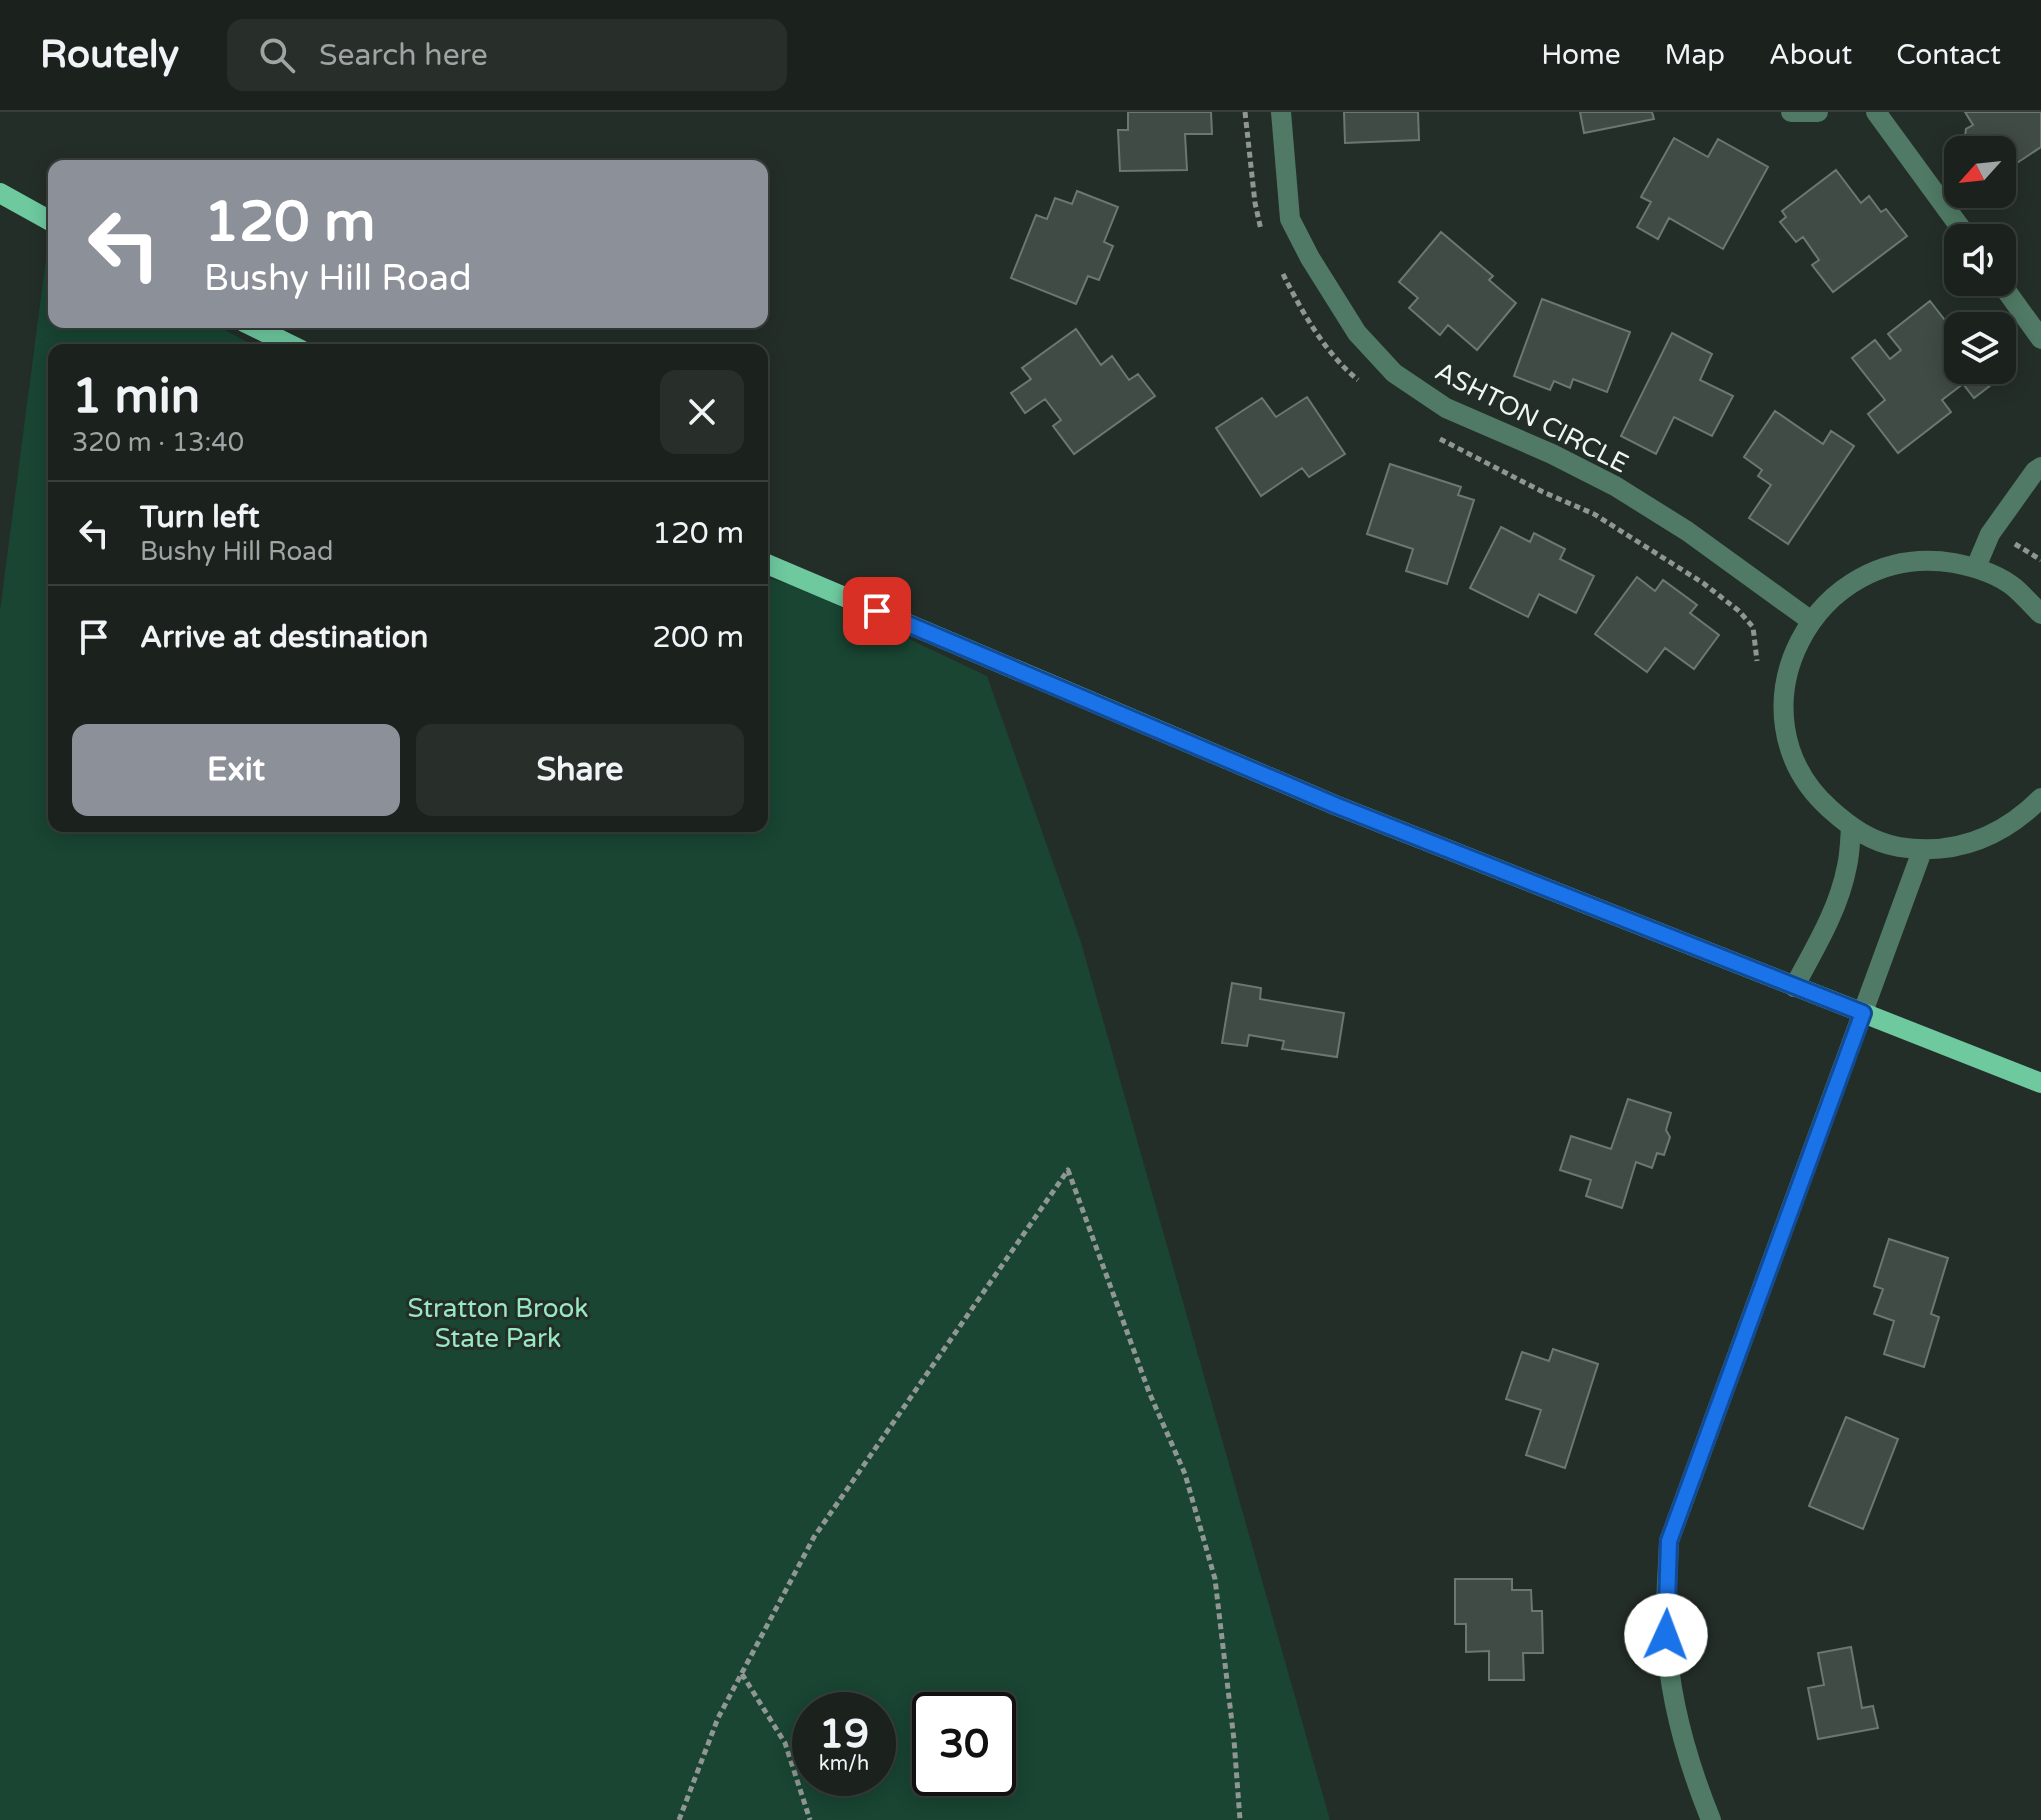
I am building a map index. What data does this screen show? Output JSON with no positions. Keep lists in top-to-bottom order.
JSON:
{
  "streets": {
    "street": ["ASHTON CIRCLE"]
  },
  "parks": ["Stratton Brook State Park"],
  "north": "bottom left",
  "page": {
    "header": "Routely",
    "search": "Search here",
    "nav": [
      "Home",
      "Map",
      "About",
      "Contact"
    ],
    "turn": ["120 m", "Bushy Hill Road"],
    "heading": ["1 min", "320 m · 13:40"],
    "list": [
      {
        "name": "Turn left",
        "note": "Bushy Hill Road",
        "value": "120 m"
      },
      {
        "name": "Arrive at destination",
        "value": "200 m"
      }
    ],
    "buttons": ["Exit", "Share"],
    "speed": "19 km/h",
    "limit": "30"
  }
}
